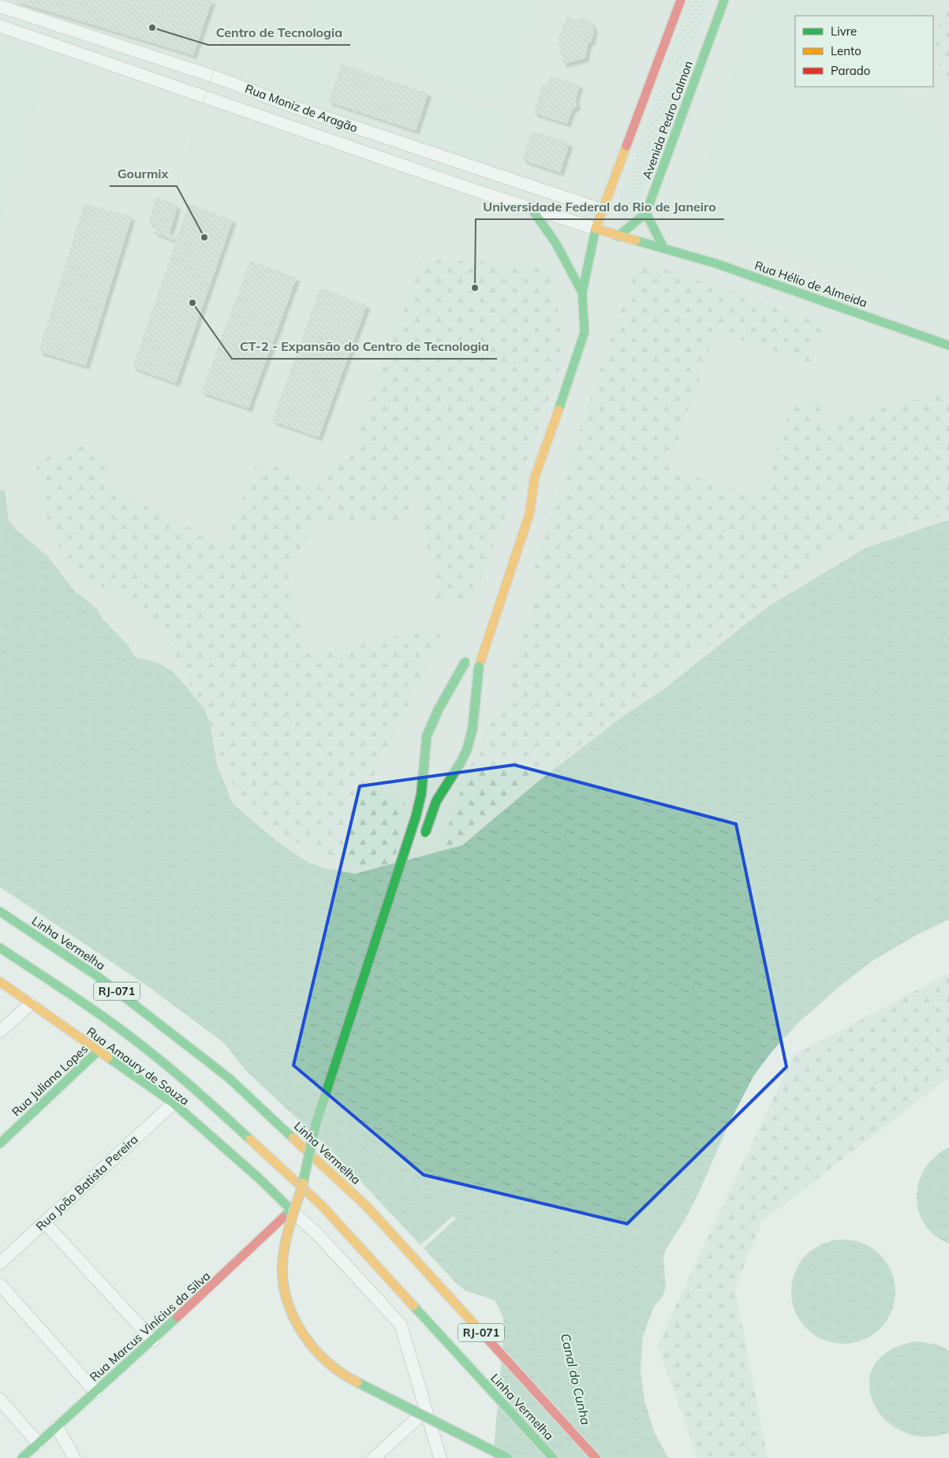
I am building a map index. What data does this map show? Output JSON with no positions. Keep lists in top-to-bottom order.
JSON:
{
  "streets": {
    "main road": [
      "Avenida Pedro Calmon",
      "Rua Hélio de Almeida",
      "Linha Vermelha",
      "RJ-071",
      "Rua Amaury de Souza",
      "Rua Juliana Lopes",
      "Rua Marcus Vinícius da Silva"
    ],
    "street": ["Rua Moniz de Aragão", "Rua João Batista Pereira"]
  },
  "crossings": [
    ["Rua Moniz de Aragão", "Rua Hélio de Almeida"],
    ["Rua Amaury de Souza", "Rua Juliana Lopes"],
    ["Rua Amaury de Souza", "Rua João Batista Pereira"],
    ["Rua Amaury de Souza", "Rua Marcus Vinícius da Silva"]
  ],
  "water": ["Canal do Cunha"],
  "places": [
    "Centro de Tecnologia",
    "Gourmix",
    "Universidade Federal do Rio de Janeiro",
    "CT-2 - Expansão do Centro de Tecnologia"
  ],
  "legend": ["Livre", "Lento", "Parado"]
}
